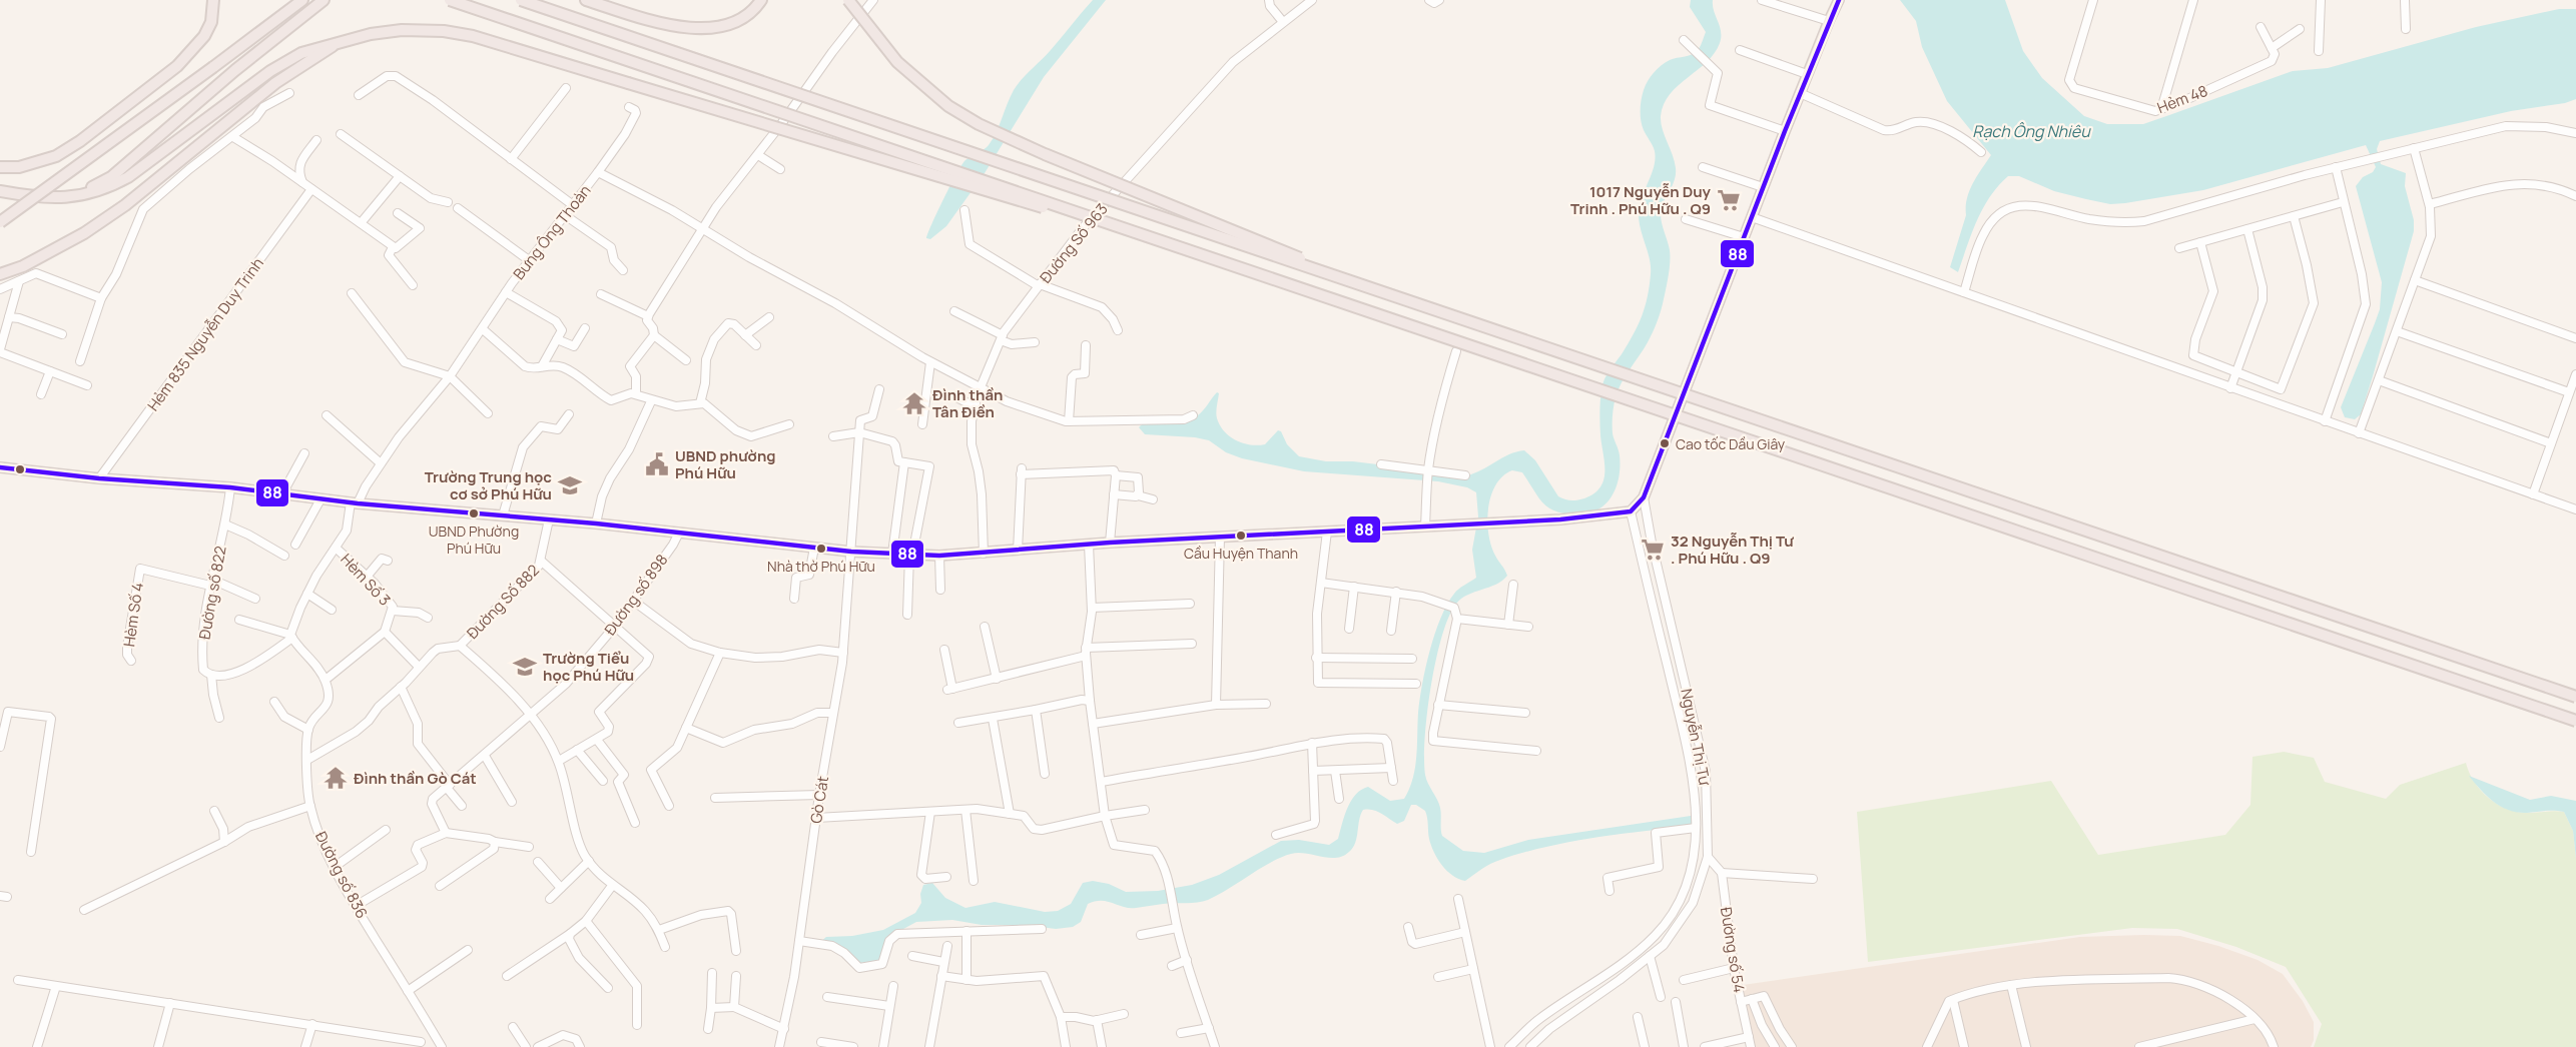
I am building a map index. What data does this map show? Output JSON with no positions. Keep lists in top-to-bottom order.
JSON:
{
  "streets": {
    "street": [
      "Hẻm 48",
      "Bưng Ông Thoàn",
      "Đường Số 963",
      "Hẻm 835 Nguyễn Duy Trinh",
      "Hèm Số 3",
      "Đường số 822",
      "Đường số 898",
      "Đường Số 882",
      "Hèm Số 4",
      "Nguyễn Thị Tư",
      "Gò Cát",
      "Đường số 836",
      "Đường số 54"
    ]
  },
  "crossings": [
    ["Bưng Ông Thoàn", "Đường Số 963"],
    ["Đường số 822", "Hèm Số 4"]
  ],
  "water": ["Rạch Ông Nhiêu"],
  "places": {
    "supermarket": ["1017 Nguyễn Duy Trinh . Phú Hữu . Q9", "32 Nguyễn Thị Tư . Phú Hữu . Q9"],
    "temple": ["Đình thần Tân Điền", "Đình thần Gò Cát"],
    "other": [
      "Cao tốc Dầu Giây",
      "UBND Phường Phú Hữu",
      "Cầu Huyện Thanh",
      "Nhà thờ Phú Hữu"
    ],
    "public building": ["UBND phường Phú Hữu"],
    "school or university": ["Trường Trung học cơ sở Phú Hữu", "Trường Tiểu học Phú Hữu"]
  },
  "lines": ["transit line 88"]
}
